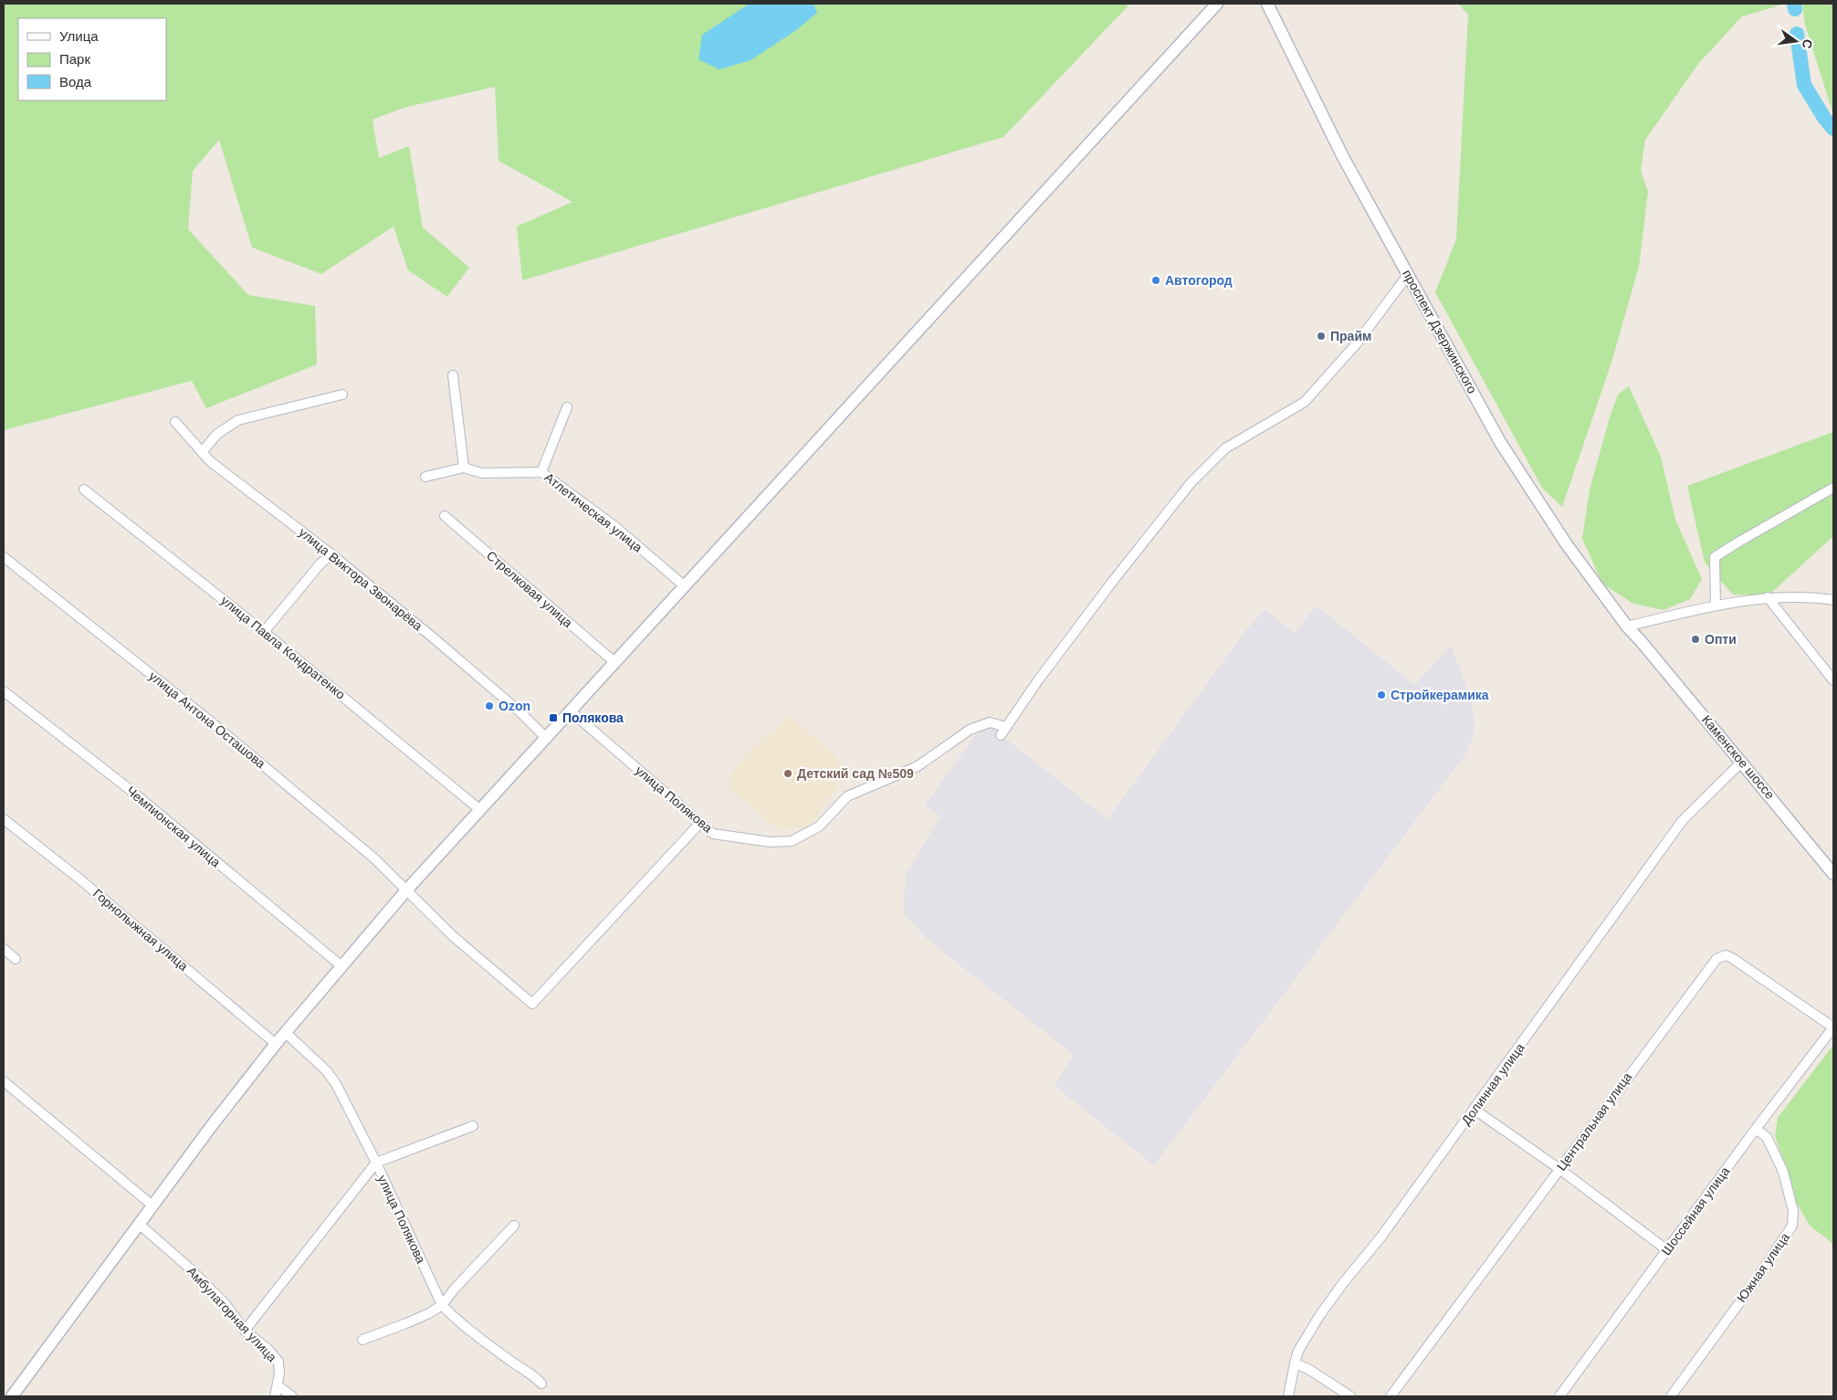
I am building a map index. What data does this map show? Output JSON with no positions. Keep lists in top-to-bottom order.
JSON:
{
  "streets": {
    "street": [
      "проспект Дзержинского",
      "Атлетическая улица",
      "улица Виктора Звонарёва",
      "Стрелковая улица",
      "улица Павла Кондратенко",
      "улица Антона Осташова",
      "Каменское шоссе",
      "улица Полякова",
      "Чемпионская улица",
      "Горнолыжная улица",
      "Долинная улица",
      "Центральная улица",
      "Шоссейная улица",
      "Южная улица",
      "Амбулаторная улица"
    ]
  },
  "crossings": [
    ["проспект Дзержинского", "Каменское шоссе"],
    ["проспект Дзержинского", "улица Полякова"],
    ["улица Антона Осташова", "улица Полякова"],
    ["Каменское шоссе", "Долинная улица"],
    ["Центральная улица", "Шоссейная улица"],
    ["Шоссейная улица", "Южная улица"]
  ],
  "places": {
    "other": [
      "Автогород",
      "Прайм",
      "Опти",
      "Стройкерамика",
      "Ozon",
      "Детский сад №509"
    ],
    "transit": ["Полякова"]
  },
  "legend": ["Улица", "Парк", "Вода"],
  "north": "right"
}
